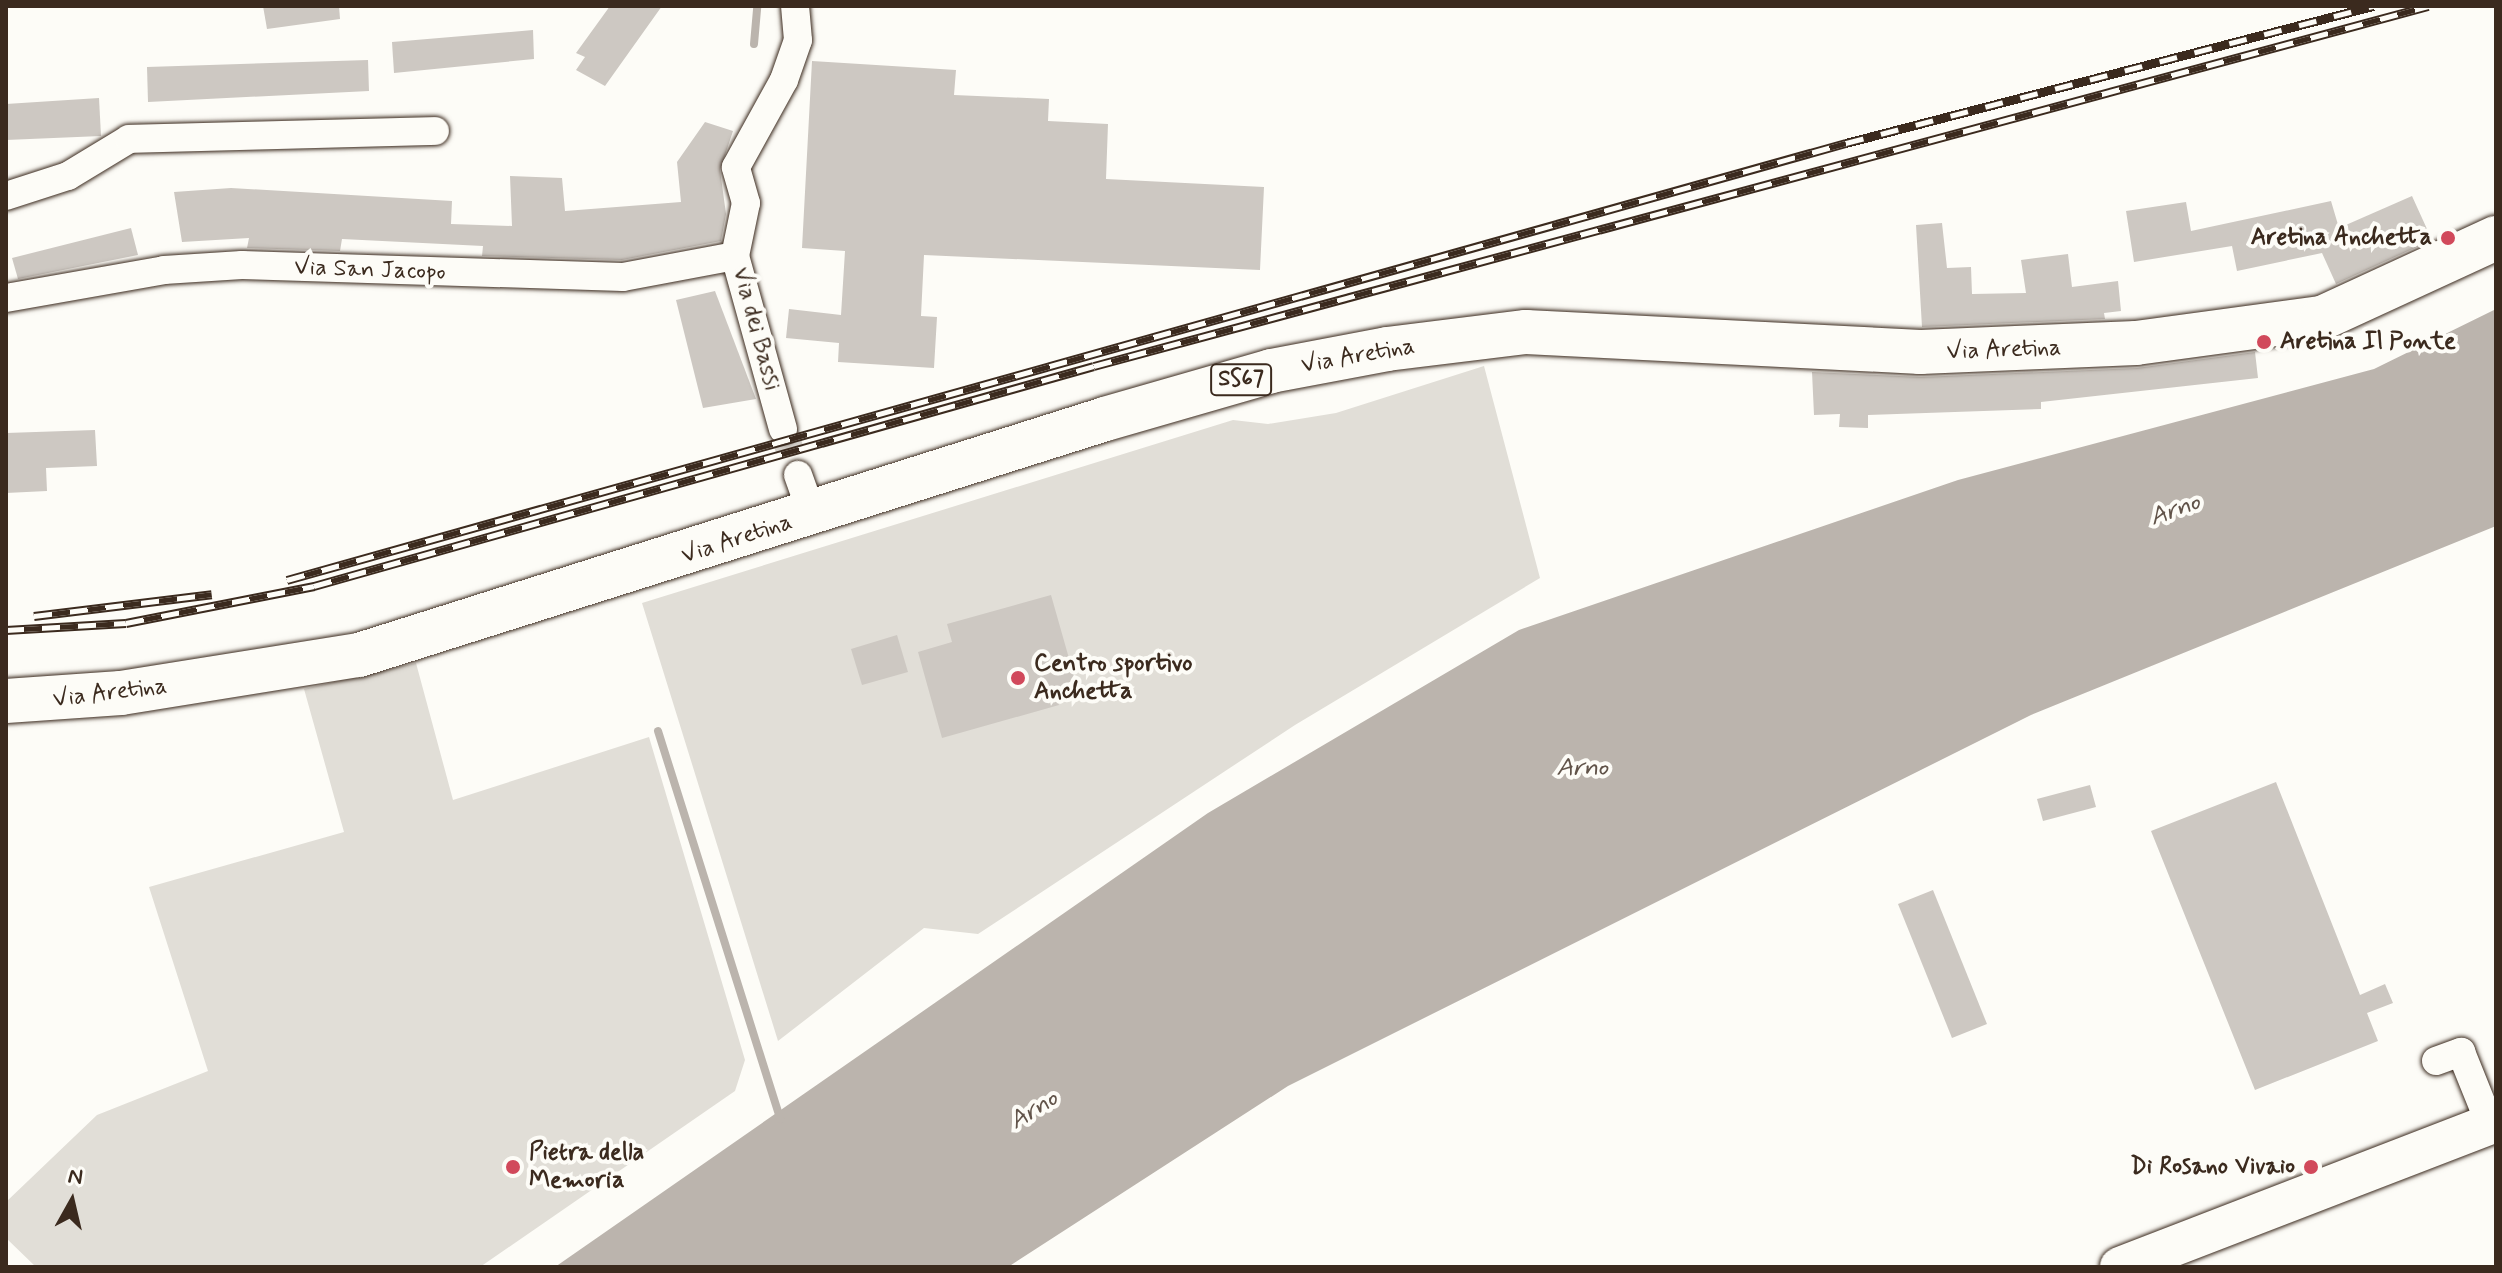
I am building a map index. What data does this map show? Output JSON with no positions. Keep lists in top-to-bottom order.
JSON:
{
  "streets": {
    "main road": ["Via Aretina", "SS67"],
    "street": ["Via San Jacopo", "Via dei Bassi"]
  },
  "crossings": [
    ["Via San Jacopo", "Via dei Bassi"]
  ],
  "water": ["Arno"],
  "places": [
    "Aretina Anchetta",
    "Aretina Il Ponte",
    "Centro sportivo Anchetta",
    "Pietra della Memoria",
    "Di Rosano Vivaio"
  ],
  "north": "top"
}
